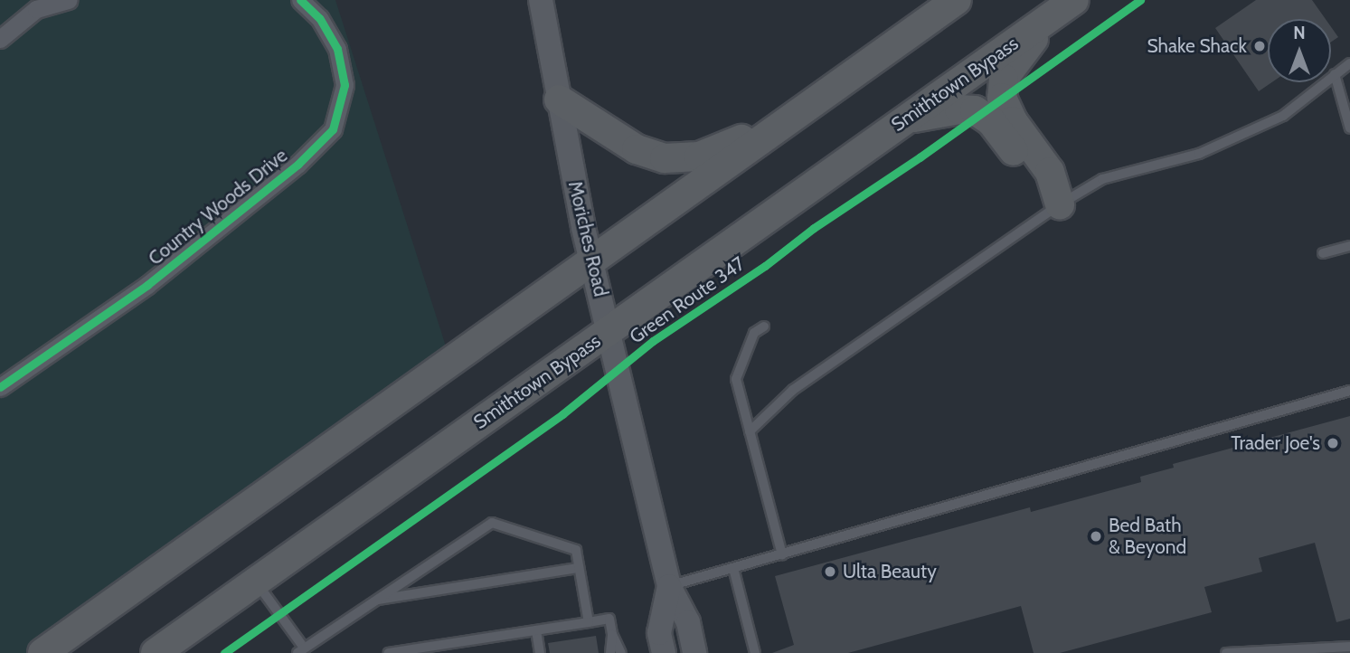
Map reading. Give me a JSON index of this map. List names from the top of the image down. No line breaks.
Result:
{"streets":{"highway":["Smithtown Bypass"],"main road":["Moriches Road"],"street":["Country Woods Drive"],"cycle path":["Green Route 347"]},"crossings":[["Smithtown Bypass","Moriches Road"]],"places":["Shake Shack","Trader Joe's","Bed Bath & Beyond","Ulta Beauty"],"north":"top"}
